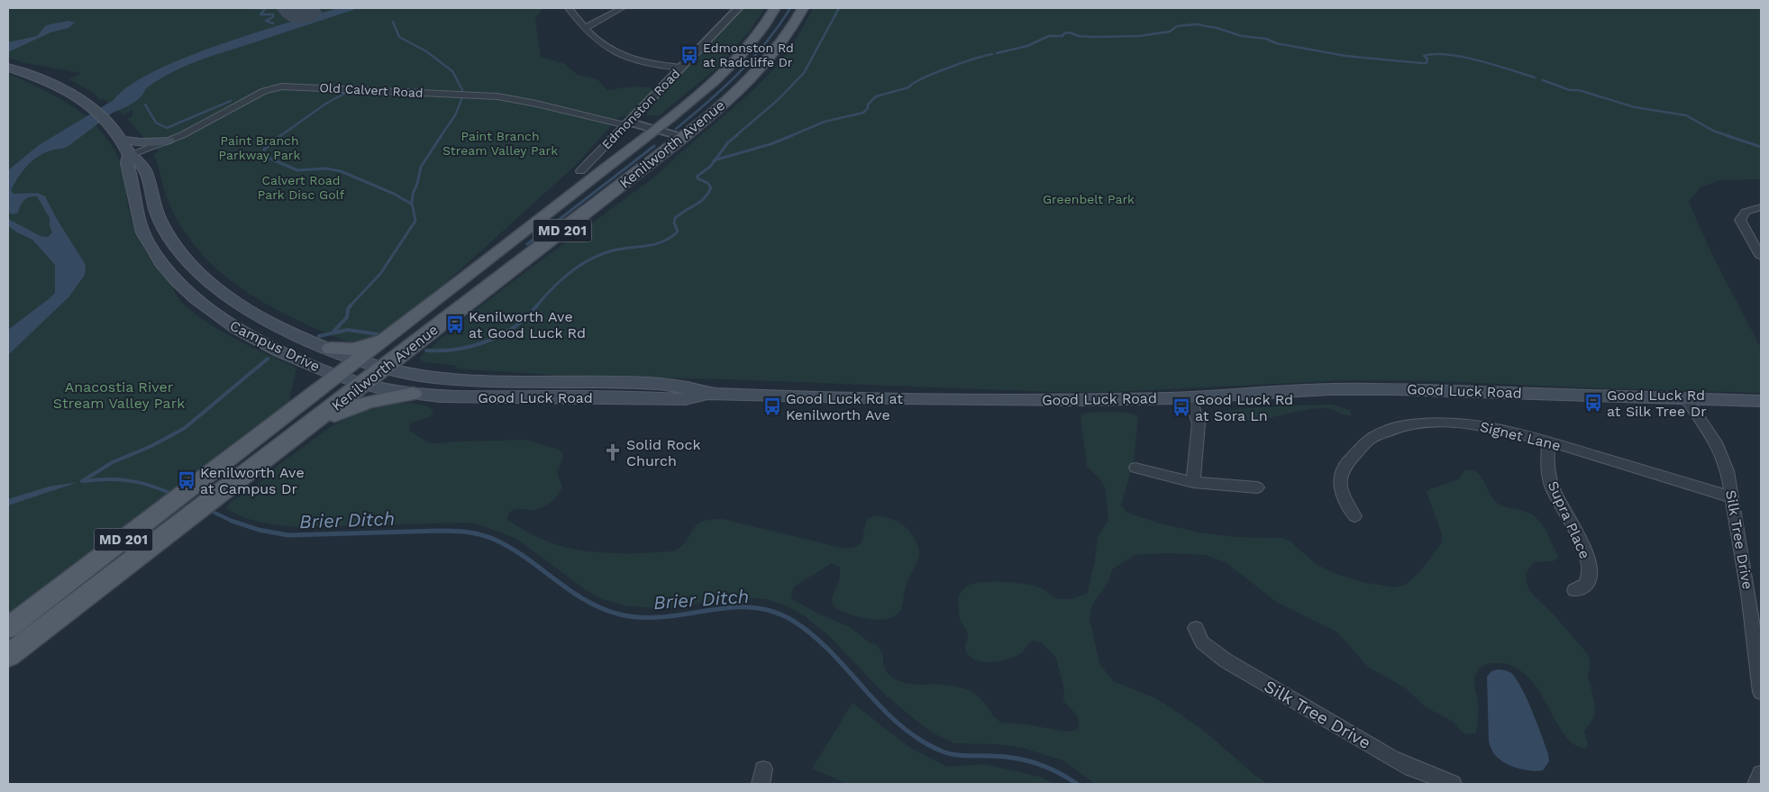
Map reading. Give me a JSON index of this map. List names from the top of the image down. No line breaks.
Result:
{"streets":{"main road":["Kenilworth Avenue","MD 201","Campus Drive","Good Luck Road"],"street":["Old Calvert Road","Edmonston Road","Signet Lane","Supra Place","Silk Tree Drive"]},"crossings":[["Old Calvert Road","Edmonston Road"],["Old Calvert Road","Kenilworth Avenue"],["Old Calvert Road","Campus Drive"],["Kenilworth Avenue","Campus Drive"],["Kenilworth Avenue","Good Luck Road"],["Campus Drive","Good Luck Road"],["Good Luck Road","Silk Tree Drive"],["Signet Lane","Supra Place"],["Signet Lane","Silk Tree Drive"]],"water":["Brier Ditch"],"parks":["Paint Branch Stream Valley Park","Paint Branch Parkway Park","Calvert Road Park Disc Golf","Greenbelt Park","Anacostia River Stream Valley Park"],"places":{"bus stop":["Edmonston Rd at Radcliffe Dr","Kenilworth Ave at Good Luck Rd","Good Luck Rd at Silk Tree Dr","Good Luck Rd at Kenilworth Ave","Good Luck Rd at Sora Ln","Kenilworth Ave at Campus Dr"],"church":["Solid Rock Church"]}}
